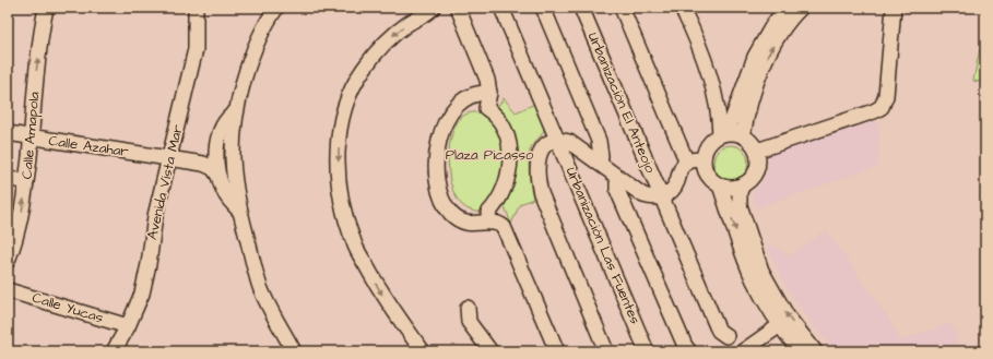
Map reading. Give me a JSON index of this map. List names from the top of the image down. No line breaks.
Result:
{"streets":{"street":["Urbanización El Anteojo","Calle Amapola","Calle Azahar","Avenida Vista Mar","Urbanización Las Fuentes","Calle Yucas"]},"crossings":[["Calle Amapola","Calle Azahar"],["Calle Azahar","Avenida Vista Mar"],["Avenida Vista Mar","Calle Yucas"]],"one_way":["Calle Amapola"],"parks":["Plaza Picasso"]}
